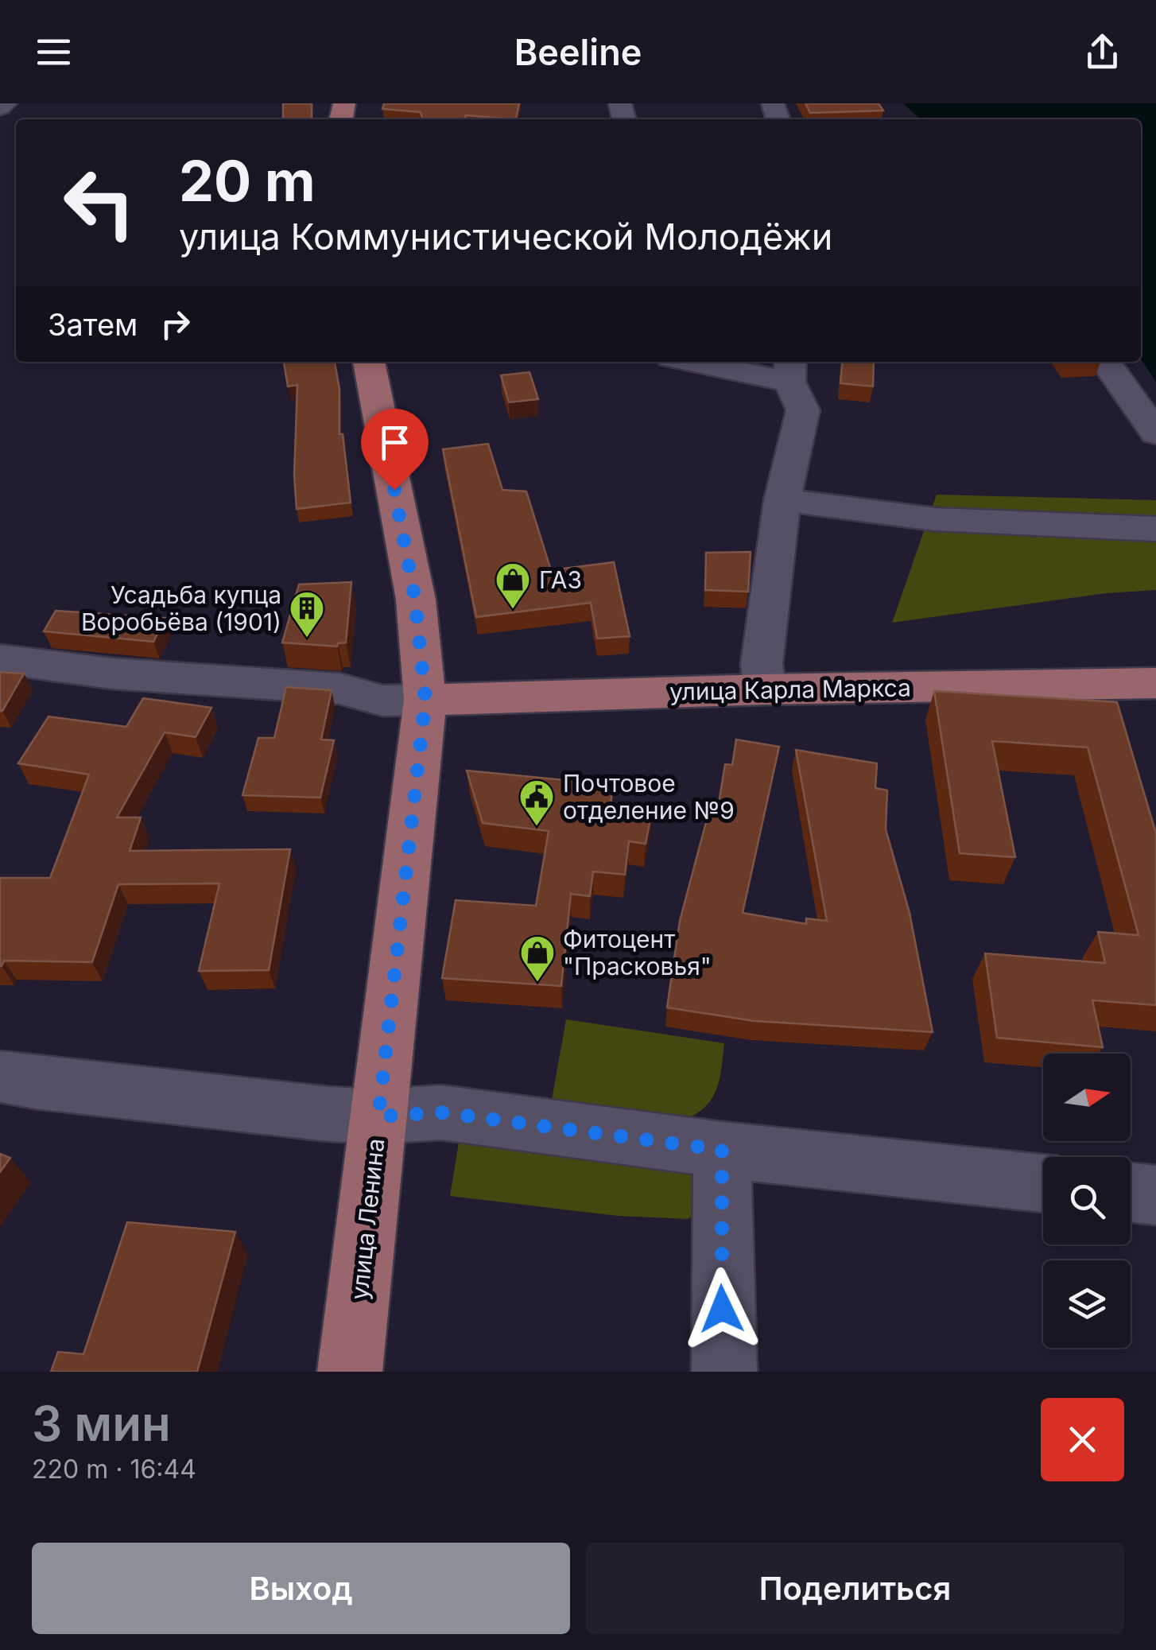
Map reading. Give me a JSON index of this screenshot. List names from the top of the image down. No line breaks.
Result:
{"streets":{"main road":["улица Карла Маркса","улица Ленина"]},"crossings":[["улица Карла Маркса","улица Ленина"]],"places":{"shop":["ГАЗ","Фитоцент \"Прасковья\""],"building":["Усадьба купца Воробьёва (1901)"],"public building":["Почтовое отделение №9"]},"north":"right","page":{"header":"Beeline","turn":["20 m","улица Коммунистической Молодёжи"],"then":"Затем","heading":["3 мин","220 m · 16:44"],"buttons":["Выход","Поделиться"]}}
